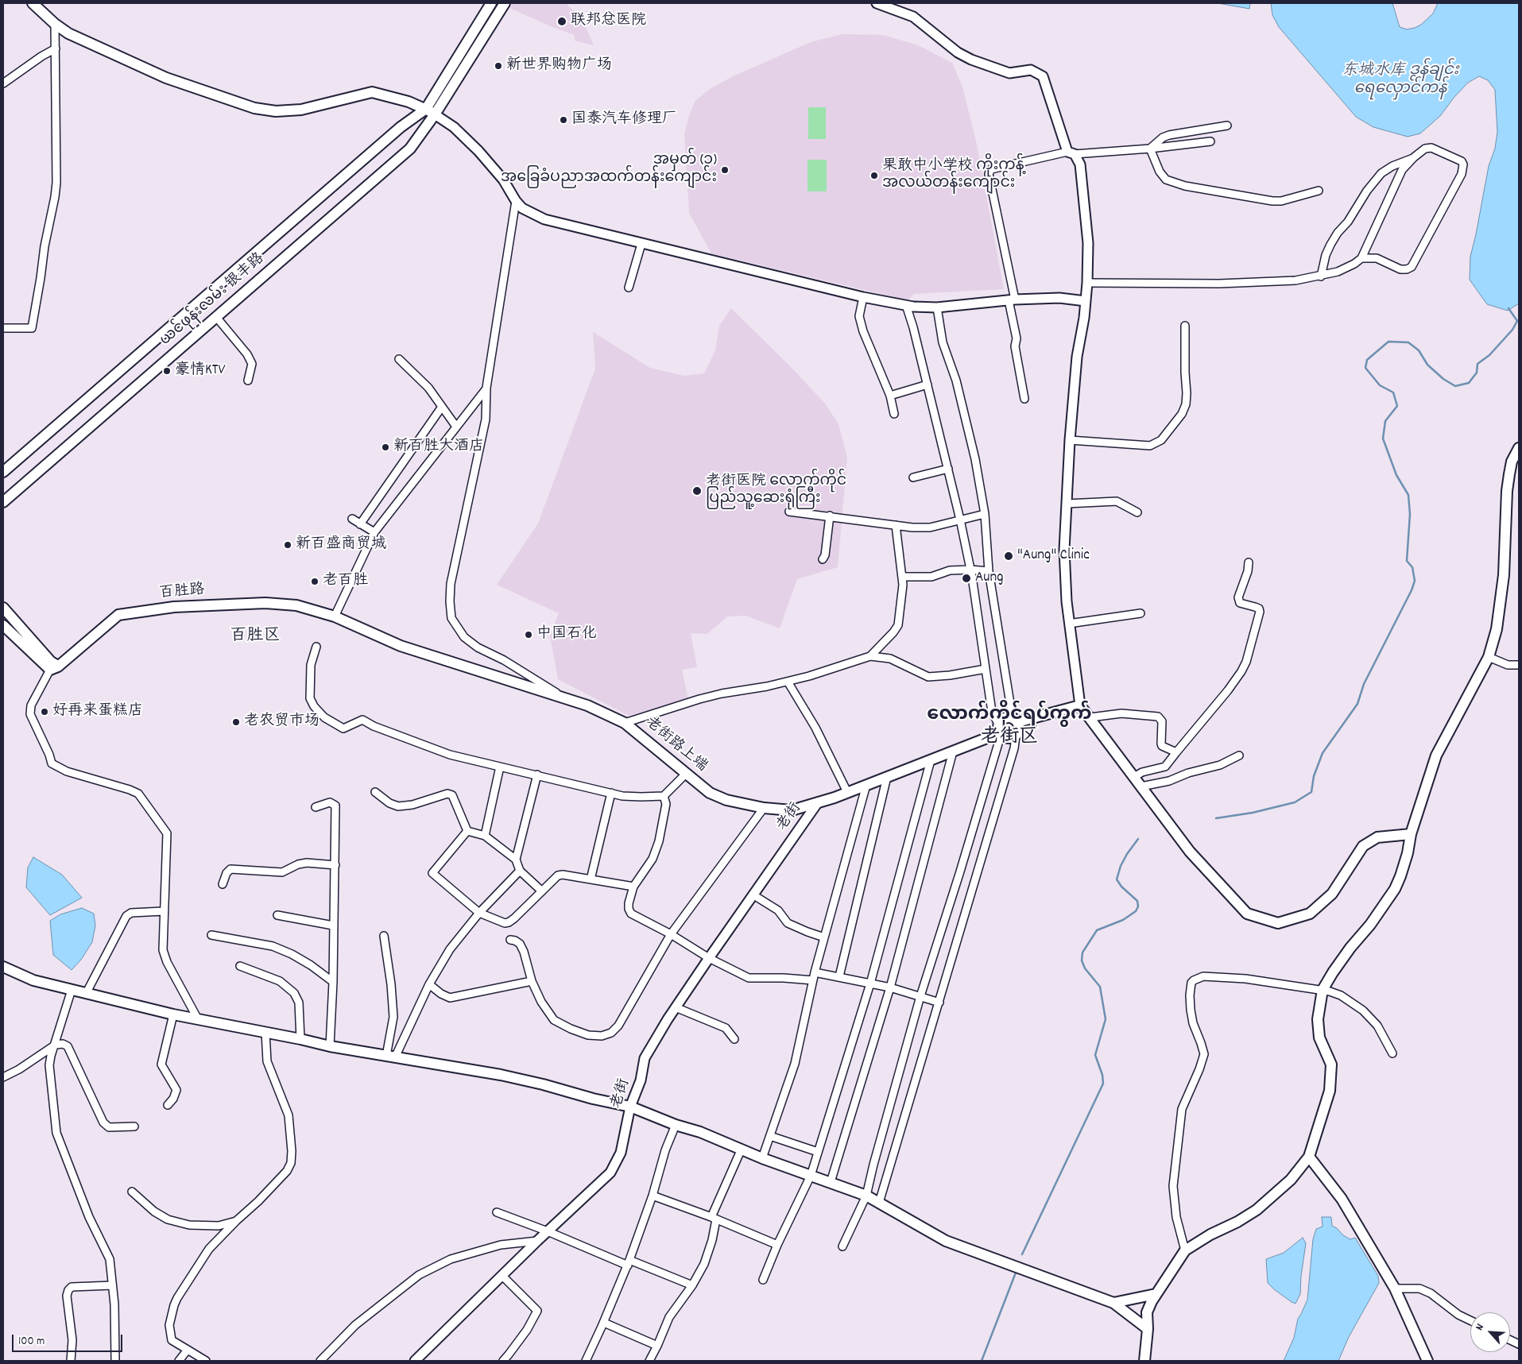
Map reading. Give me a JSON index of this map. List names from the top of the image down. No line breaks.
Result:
{"streets":{"main road":["ယင်ဖုန်းလမ်း 银丰路","百胜路","老街路上端"],"street":["老街"]},"crossings":[["百胜路","老街路上端"],["老街路上端","老街"]],"districts":["百胜区","လောက်ကိုင်ရပ်ကွက် 老街区"],"water":["东城水库 ဒွန်ချင်း ရေလှောင်ကန်"],"places":["联邦总医院","新世界购物广场","国泰汽车修理厂","အမှတ် (၁) အခြေခံပညာအထက်တန်းကျောင်း","果敢中小学校 ကိုးကန့် အလယ်တန်းကျောင်း","豪情KTV","新百胜大酒店","老街医院 လောက်ကိုင် ပြည်သူ့ဆေးရုံကြီး","新百盛商贸城","\"Aung\" Clinic","Aung","老百胜","中国石化","好再来蛋糕店","老农贸市场"],"scale_bar":"100 m","north":"top left"}
